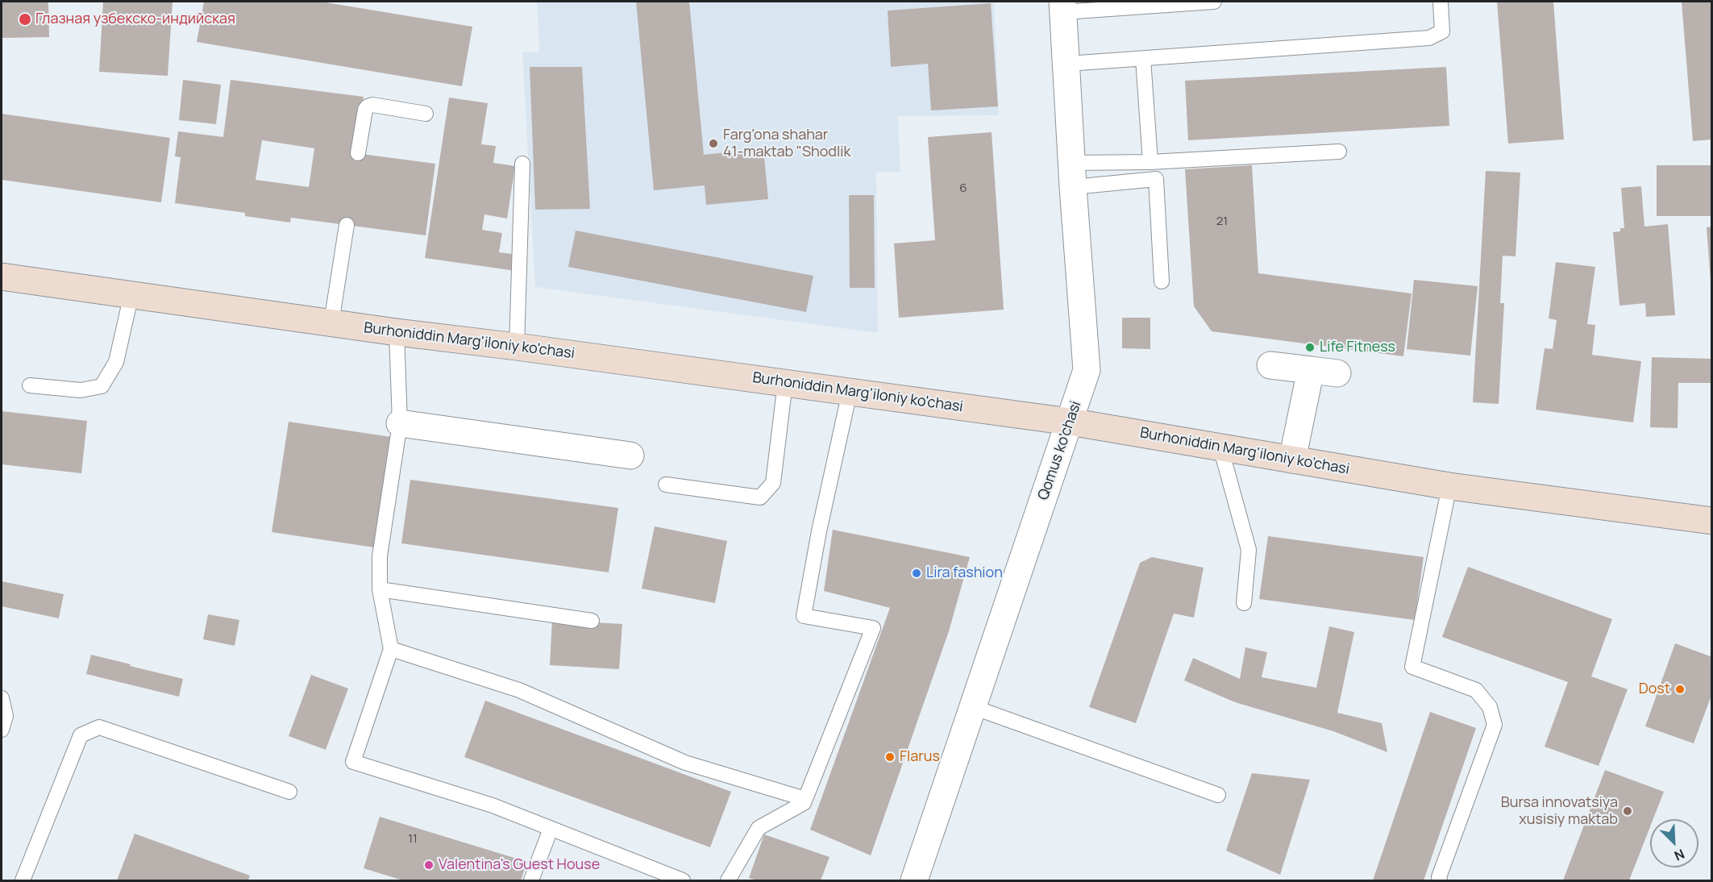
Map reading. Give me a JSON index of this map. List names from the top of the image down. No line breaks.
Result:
{"streets":{"street":["Burhoniddin Marg'iloniy ko'chasi","Qomus ko'chasi"]},"crossings":[["Burhoniddin Marg'iloniy ko'chasi","Qomus ko'chasi"]],"places":["Глазная узбекско-индийская","Farg'ona shahar 41-maktab \"Shodlik","Life Fitness","Lira fashion","Dost","Flarus","Bursa innovatsiya xusisiy maktab","Valentina's Guest House"],"house_numbers":["6","21","11"],"north":"bottom right"}
